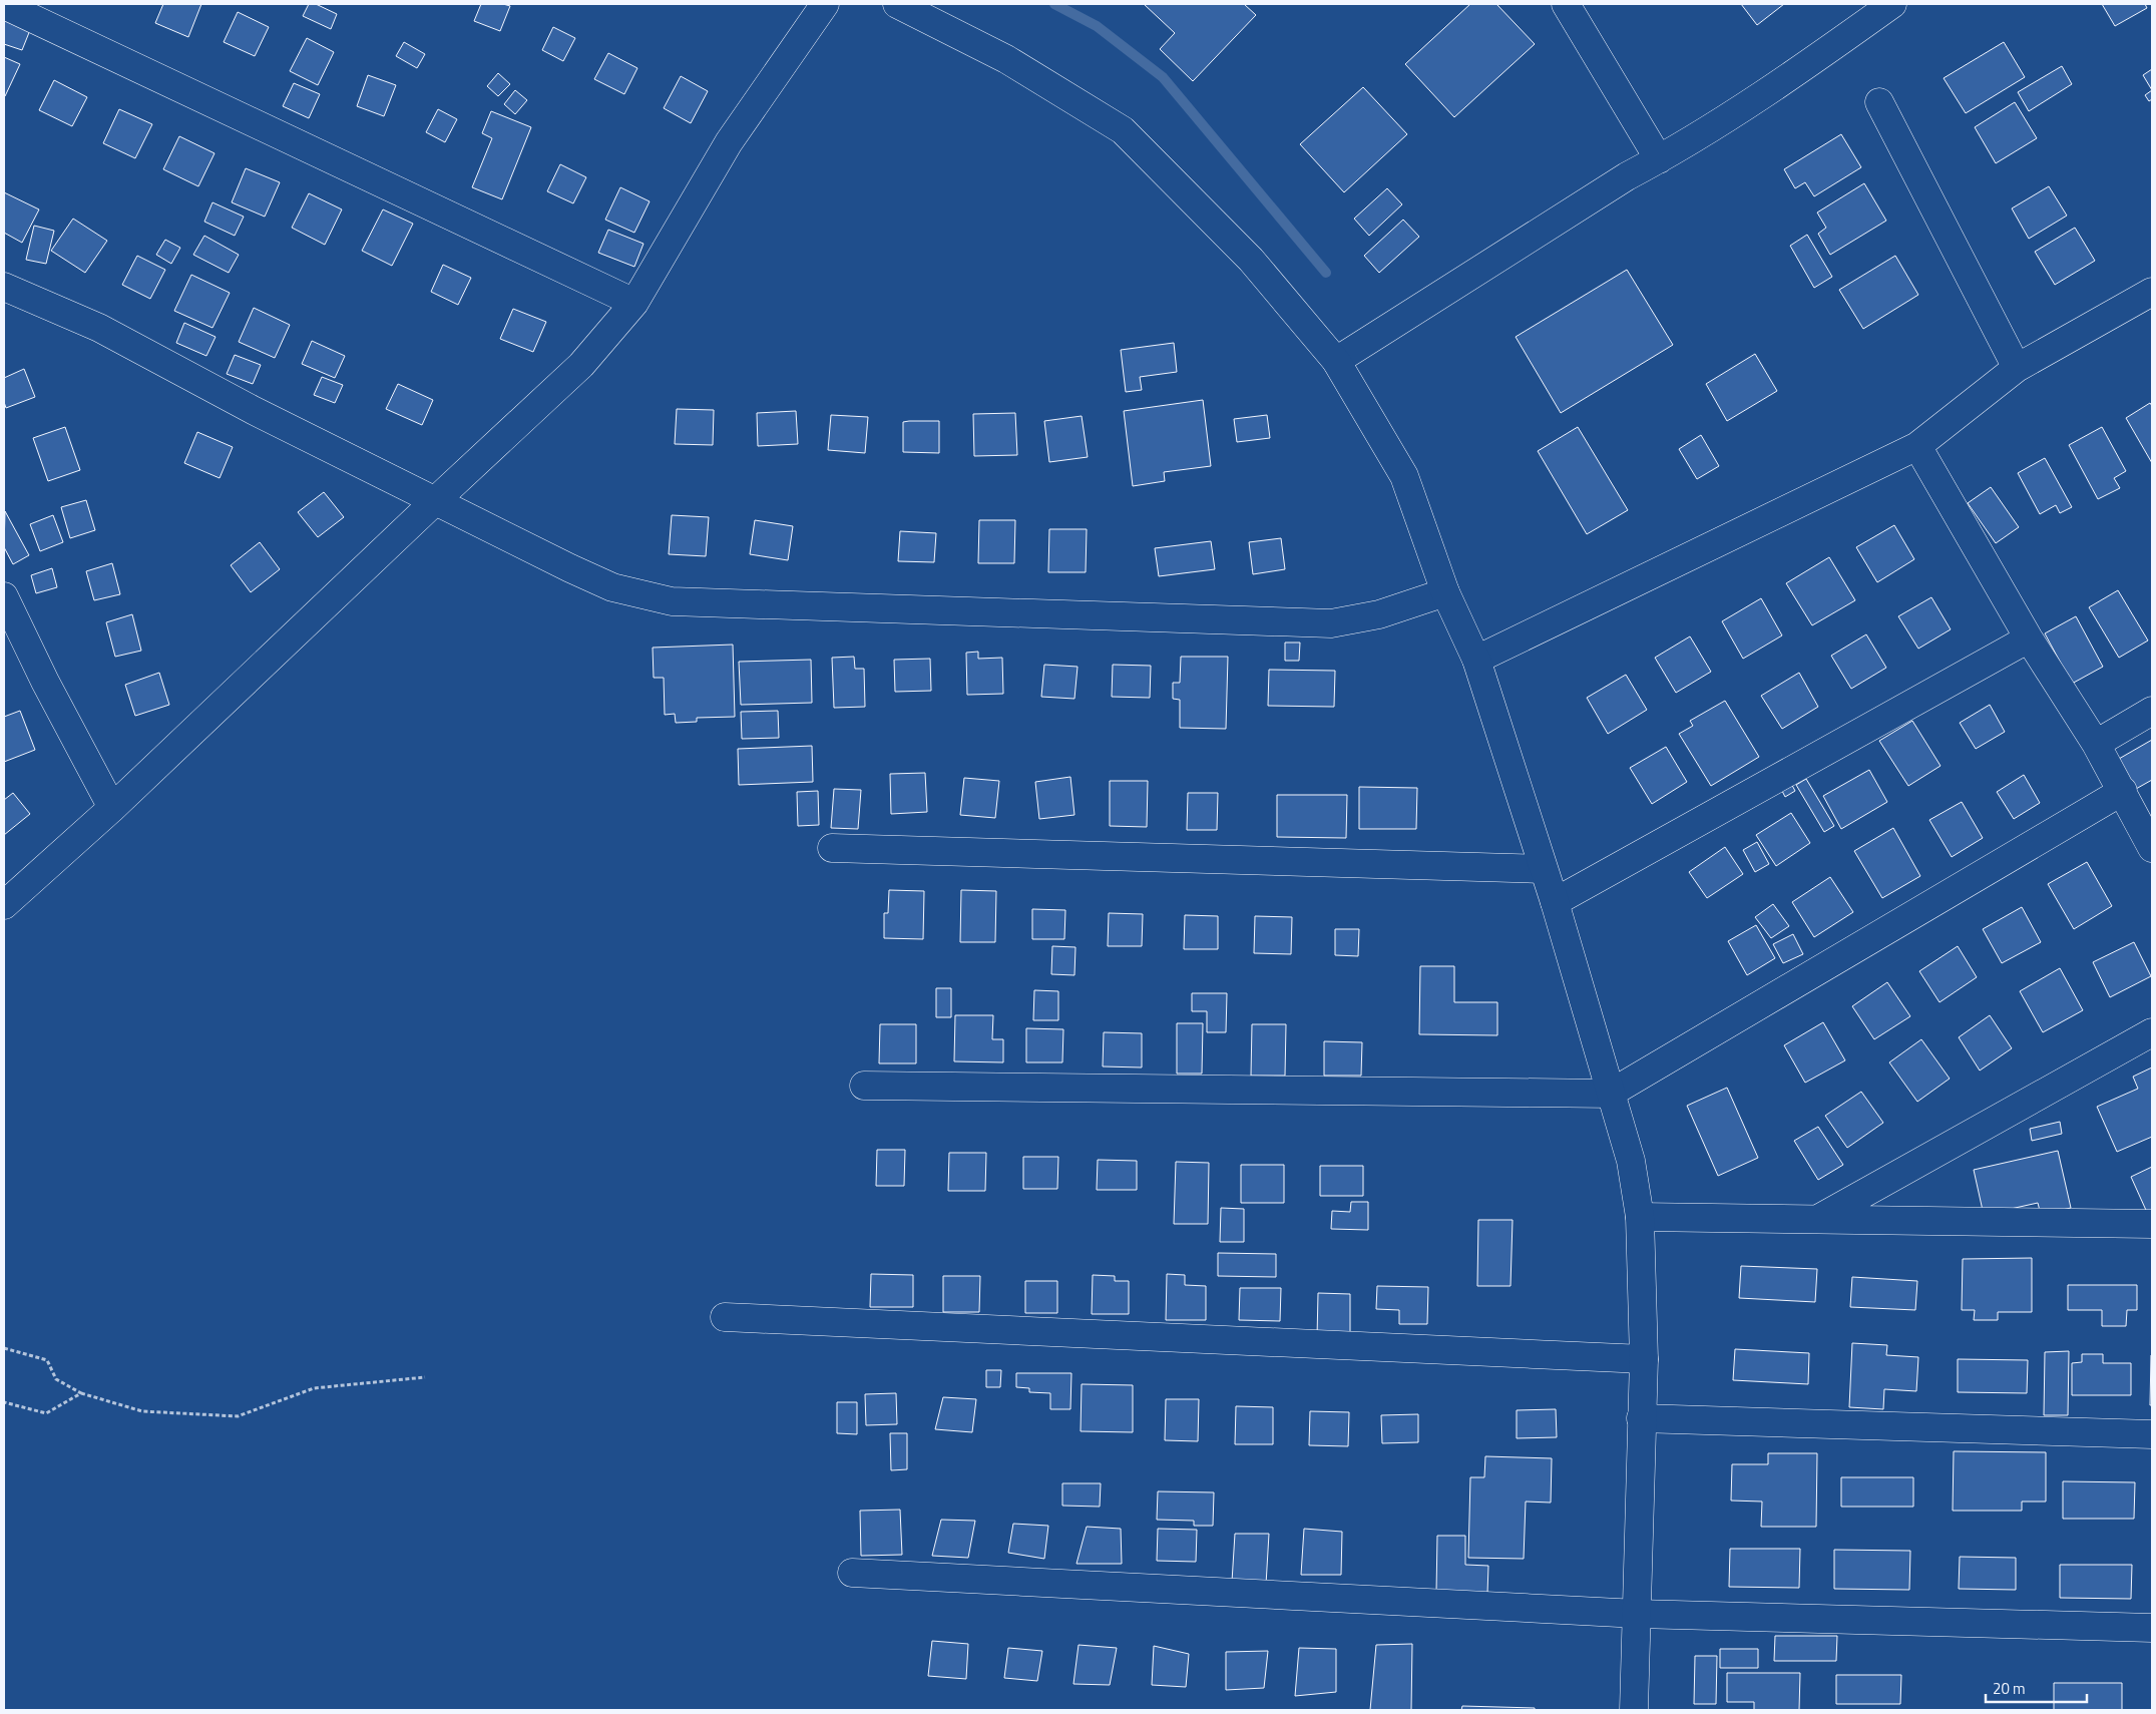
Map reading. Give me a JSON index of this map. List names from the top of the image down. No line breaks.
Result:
{"scale_bar":"20 m"}
